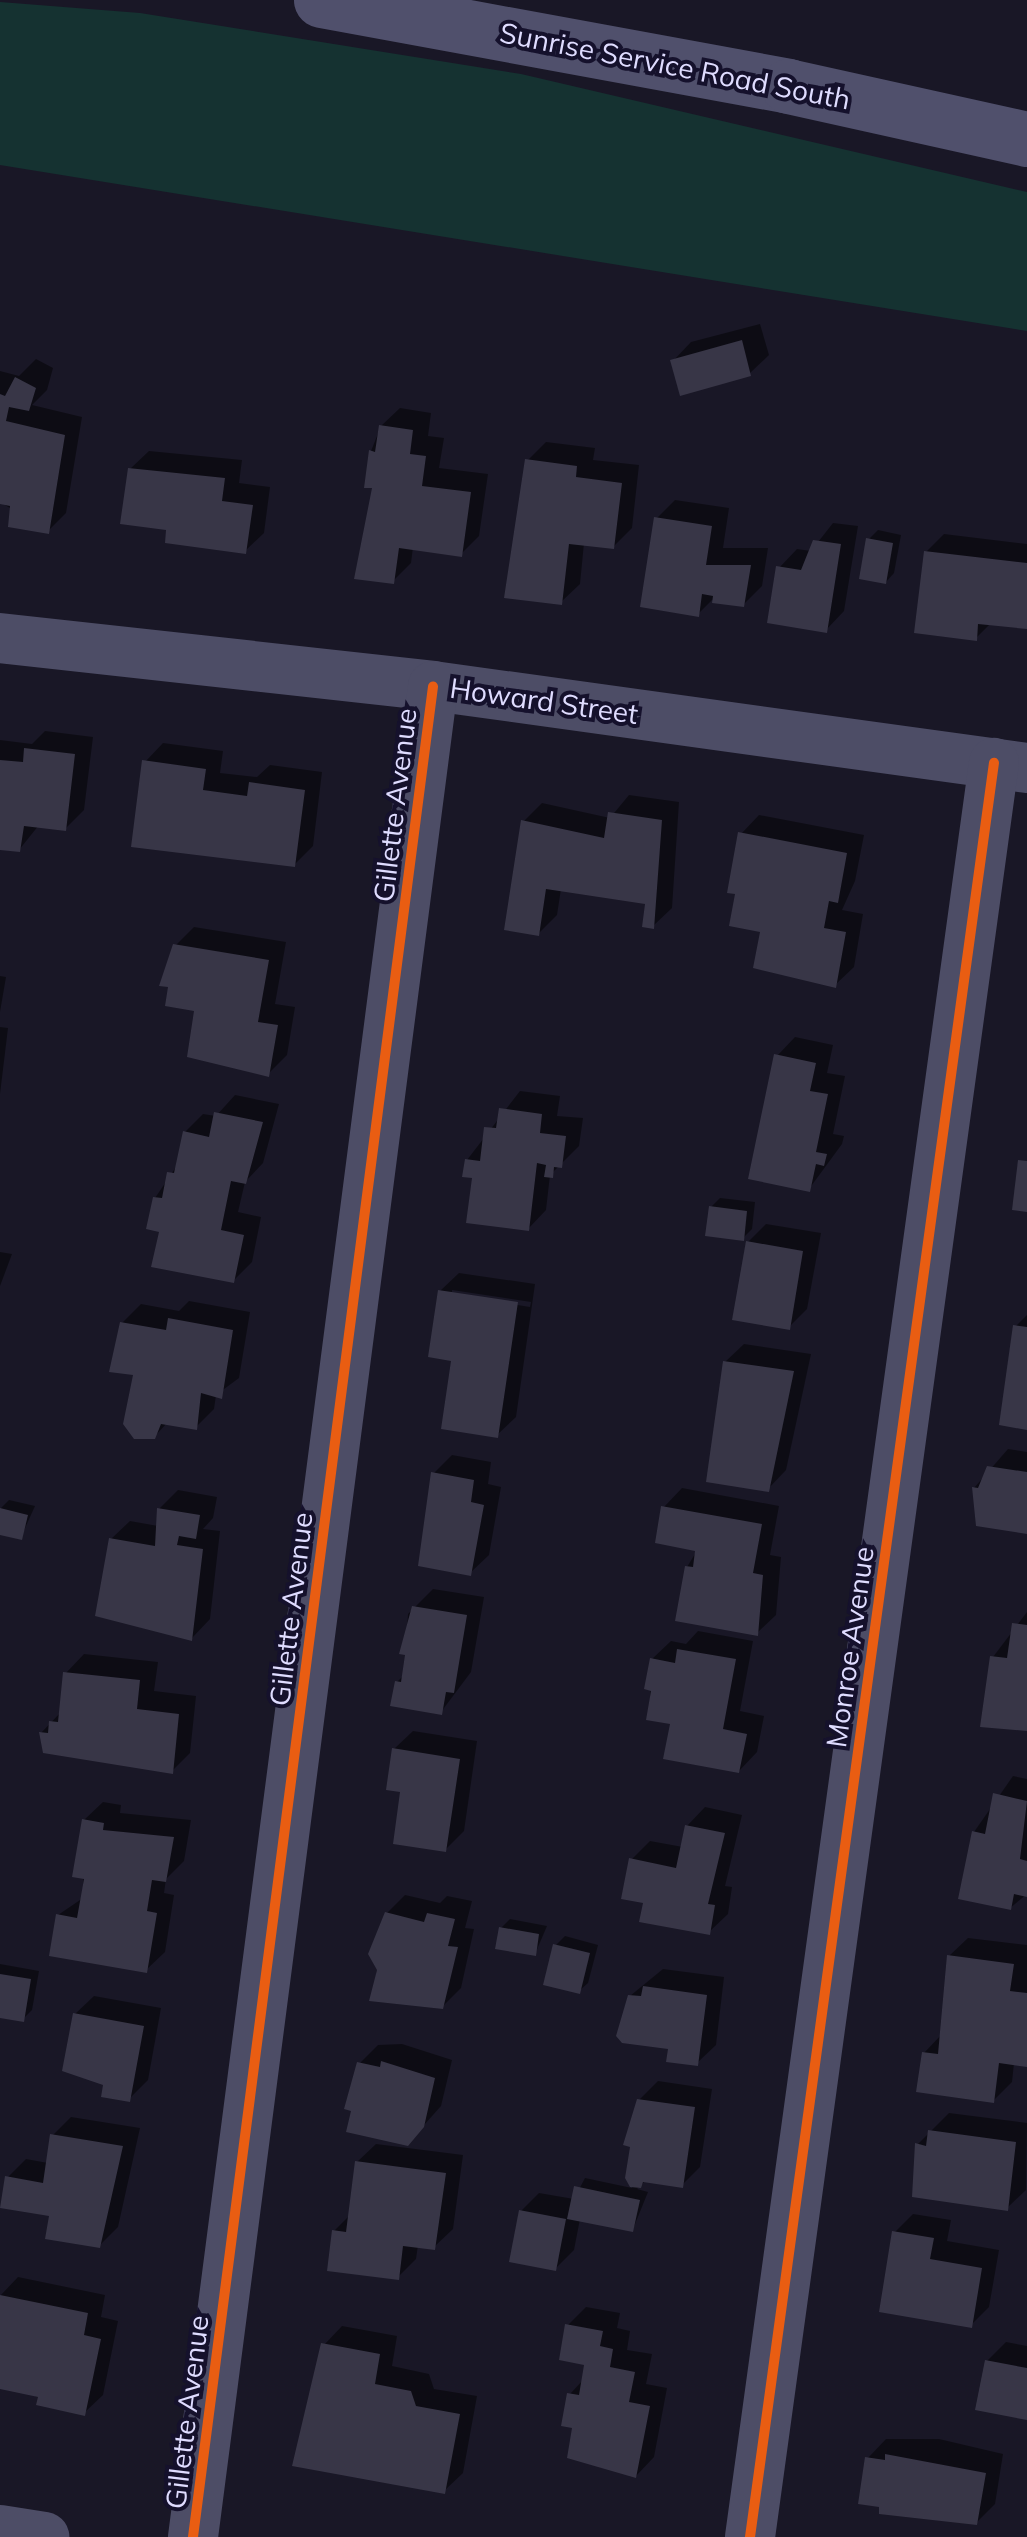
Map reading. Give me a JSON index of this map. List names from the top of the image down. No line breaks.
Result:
{"streets":{"main road":["Sunrise Service Road South"],"street":["Howard Street","Gillette Avenue","Monroe Avenue"]},"crossings":[["Howard Street","Gillette Avenue"],["Howard Street","Monroe Avenue"]]}
